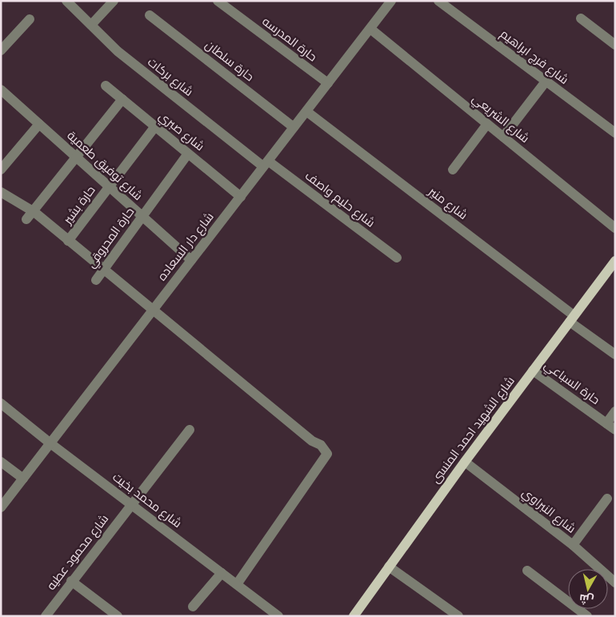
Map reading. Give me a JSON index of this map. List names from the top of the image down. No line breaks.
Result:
{"streets":{"main road":["شارع الشهيد احمد المنسى"],"street":["حارة المدرسه","شارع فرج ابراهيم","حارة سلطان","شارع بركات","شارع الشريعي","شارع صبري","شارع توفيق طعمية","شارع حليم واصف","شارع منير","حارة بشير","حارة المحروقي","شارع دار السعاده","حارة السباعي","شارع محمد بخيت","شارع النبراوي","شارع محمود عطيه"]},"crossings":[["حارة المدرسه","شارع دار السعاده"],["حارة سلطان","شارع دار السعاده"],["شارع بركات","شارع حليم واصف"],["شارع بركات","شارع دار السعاده"],["شارع الشريعي","شارع دار السعاده"],["شارع صبري","حارة بشير"],["شارع صبري","حارة المحروقي"],["شارع صبري","شارع دار السعاده"],["شارع توفيق طعمية","حارة بشير"],["شارع توفيق طعمية","حارة المحروقي"],["شارع توفيق طعمية","شارع دار السعاده"],["شارع حليم واصف","شارع دار السعاده"],["شارع منير","شارع دار السعاده"],["شارع منير","شارع الشهيد احمد المنسى"],["شارع دار السعاده","شارع محمد بخيت"],["حارة السباعي","شارع الشهيد احمد المنسى"],["شارع الشهيد احمد المنسى","شارع النبراوي"],["شارع محمد بخيت","شارع محمود عطيه"]],"north":"bottom"}
